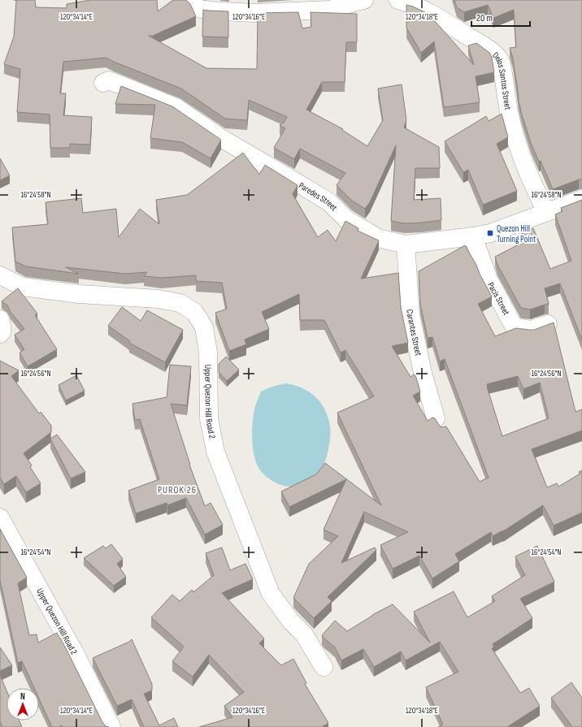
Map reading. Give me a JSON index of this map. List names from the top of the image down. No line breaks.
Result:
{"streets":{"street":["Delos Santos Street","Paredes Street","Pacis Street","Carantes Street","Upper Quezon Hill Road 2"]},"crossings":[["Delos Santos Street","Paredes Street"],["Paredes Street","Pacis Street"],["Paredes Street","Carantes Street"]],"districts":["PUROK 26"],"places":{"transit":["Quezon Hill Turning Point"]},"scale_bar":"20 m","north":"top","coordinates":["120°34'14\"E","120°34'16\"E","120°34'18\"E","16°24'58\"N","16°24'56\"N","16°24'54\"N"]}
